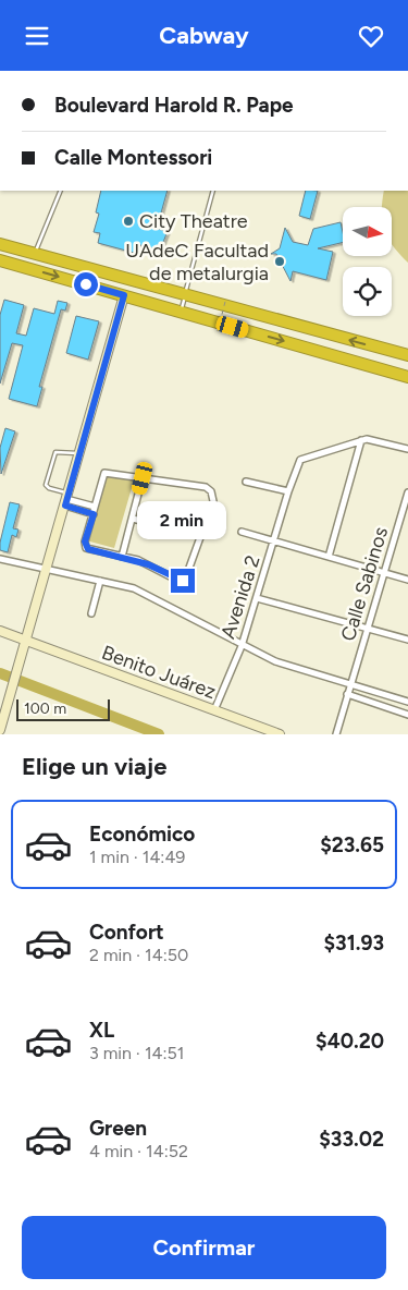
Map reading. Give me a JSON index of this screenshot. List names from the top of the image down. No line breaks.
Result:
{"streets":{"main road":["Benito Juárez"],"street":["Calle Sabinos","Avenida 2"]},"crossings":[["Avenida 2","Benito Juárez"]],"places":["City Theatre","UAdeC Facultad de metalurgia"],"scale_bar":"100 m","north":"right","page":{"header":"Cabway","banner":["Boulevard Harold R. Pape","Calle Montessori"],"bubble":"2 min","scale":"100 m","heading":"Elige un viaje","list":[{"name":"Económico","note":"1 min · 14:49","value":"$23.65"},{"name":"Confort","note":"2 min · 14:50","value":"$31.93"},{"name":"XL","note":"3 min · 14:51","value":"$40.20"},{"name":"Green","note":"4 min · 14:52","value":"$33.02"}],"buttons":"Confirmar"}}
